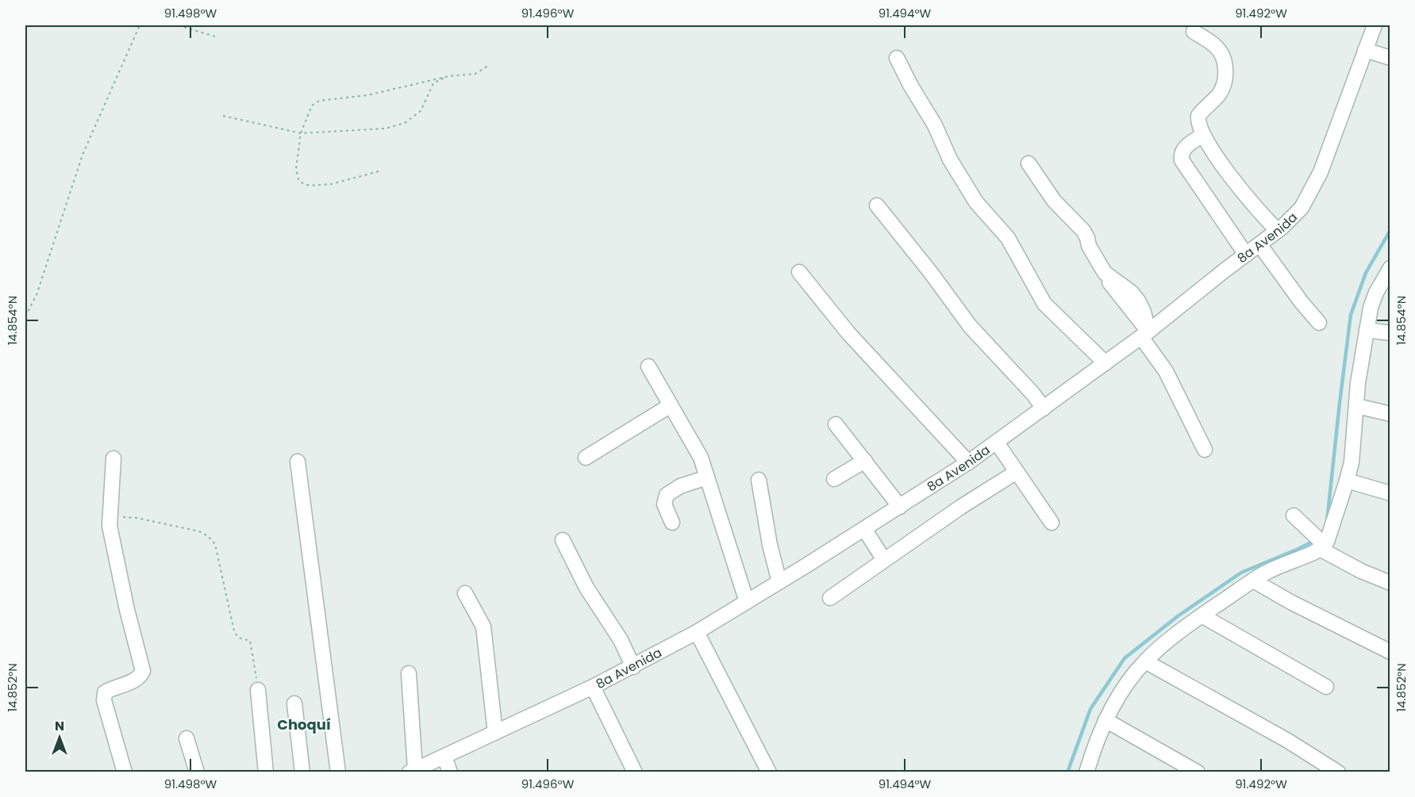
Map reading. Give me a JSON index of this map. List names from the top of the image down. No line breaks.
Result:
{"streets":{"street":["8a Avenida"]},"districts":["Choquí"],"north":"top","coordinates":["91.498°W","91.496°W","91.494°W","91.492°W","14.854°N","14.852°N"]}
